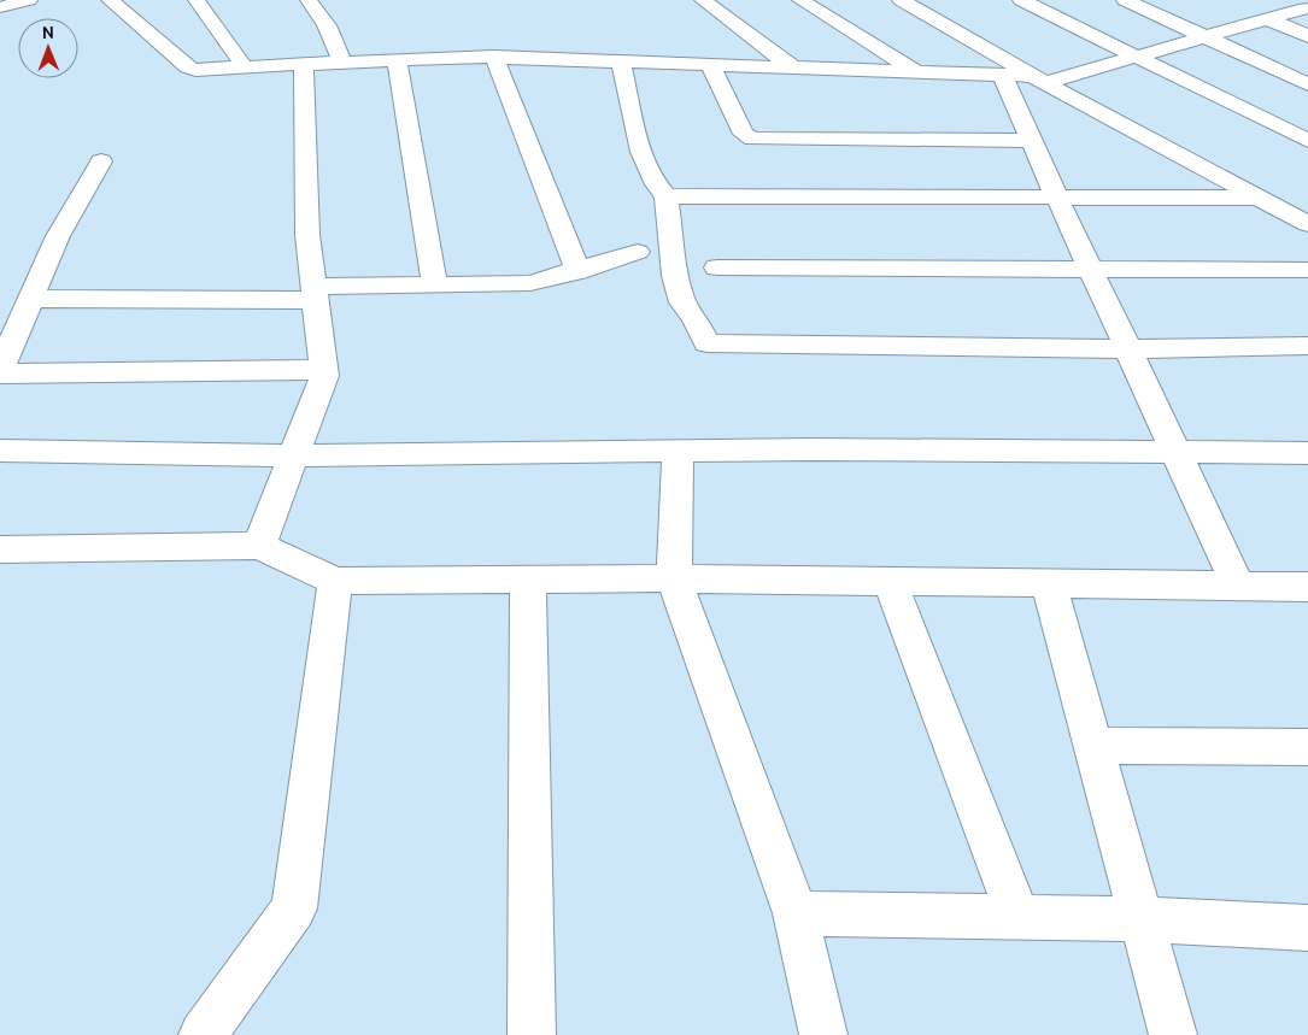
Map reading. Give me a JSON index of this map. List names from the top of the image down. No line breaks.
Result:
{"north":"top"}
